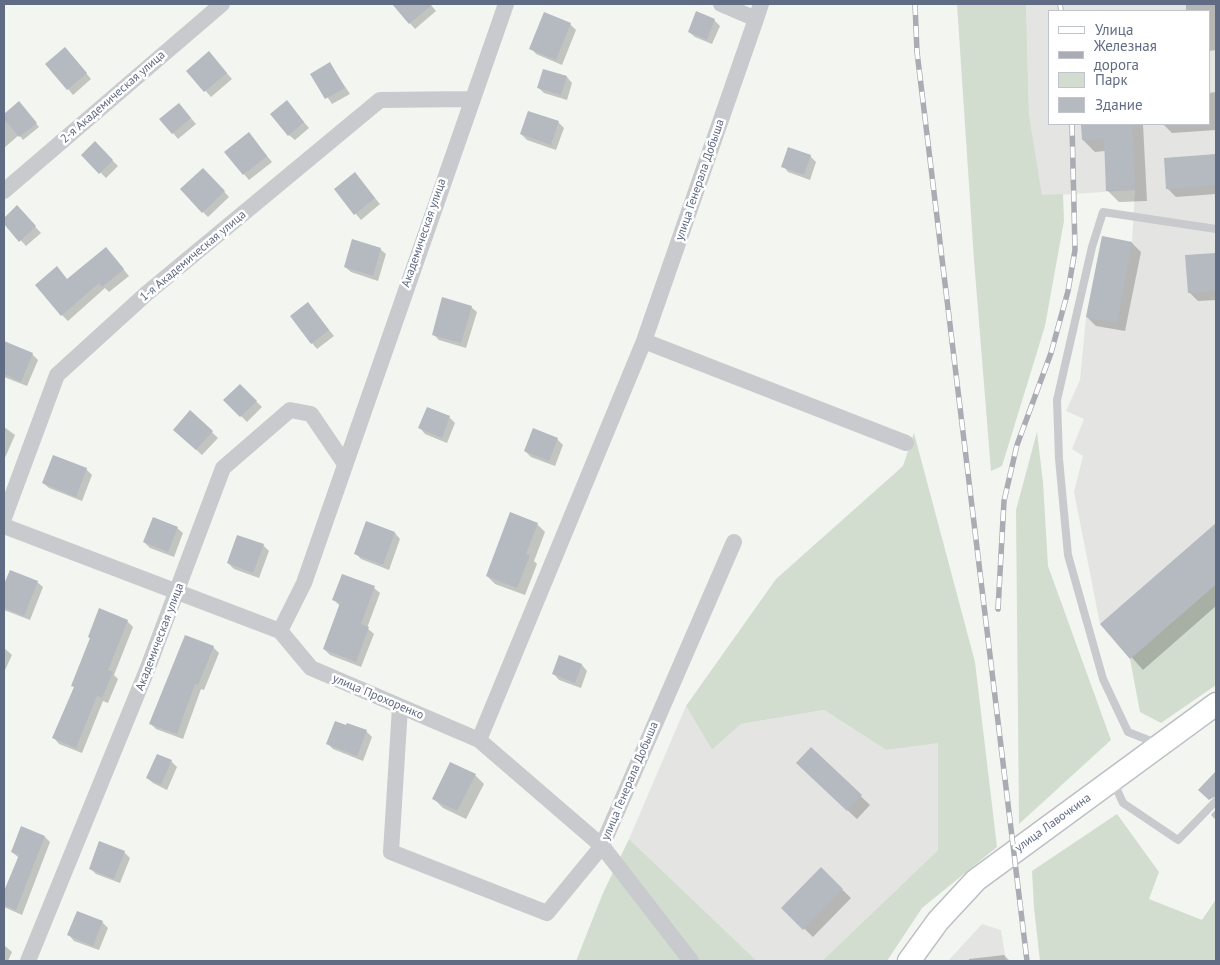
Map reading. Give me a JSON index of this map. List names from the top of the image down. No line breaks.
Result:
{"streets":{"main road":["улица Лавочкина"],"street":["2-я Академическая улица","улица Генерала Добыша","Академическая улица","1-я Академическая улица","улица Прохоренко"]},"crossings":[["улица Генерала Добыша","улица Прохоренко"],["Академическая улица","1-я Академическая улица"],["Академическая улица","улица Прохоренко"]],"legend":["Улица","Железная дорога","Парк","Здание"]}
